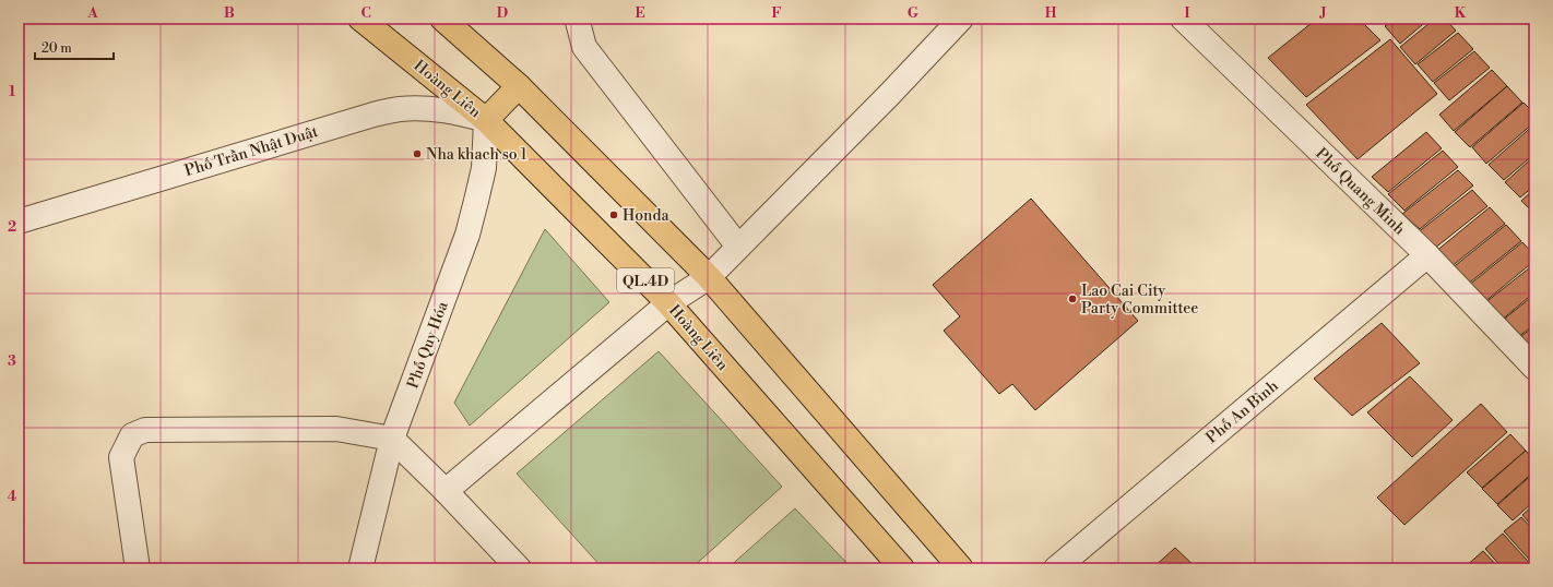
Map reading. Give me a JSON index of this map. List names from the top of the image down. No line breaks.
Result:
{"streets":{"main road":["Hoàng Liên","QL.4D"],"street":["Phố Trần Nhật Duật","Phố Quang Minh","Phố Quy Hóa","Phố An Bình"]},"crossings":[["Hoàng Liên","Phố Trần Nhật Duật"],["Hoàng Liên","Phố Quy Hóa"],["Phố Trần Nhật Duật","Phố Quy Hóa"],["Phố Quang Minh","Phố An Bình"]],"places":["Nha khach so 1","Honda","Lao Cai City Party Committee"],"scale_bar":"20 m","grid":{"columns":["A","B","C","D","E","F","G","H","I","J","K"],"rows":["1","2","3","4"]}}
